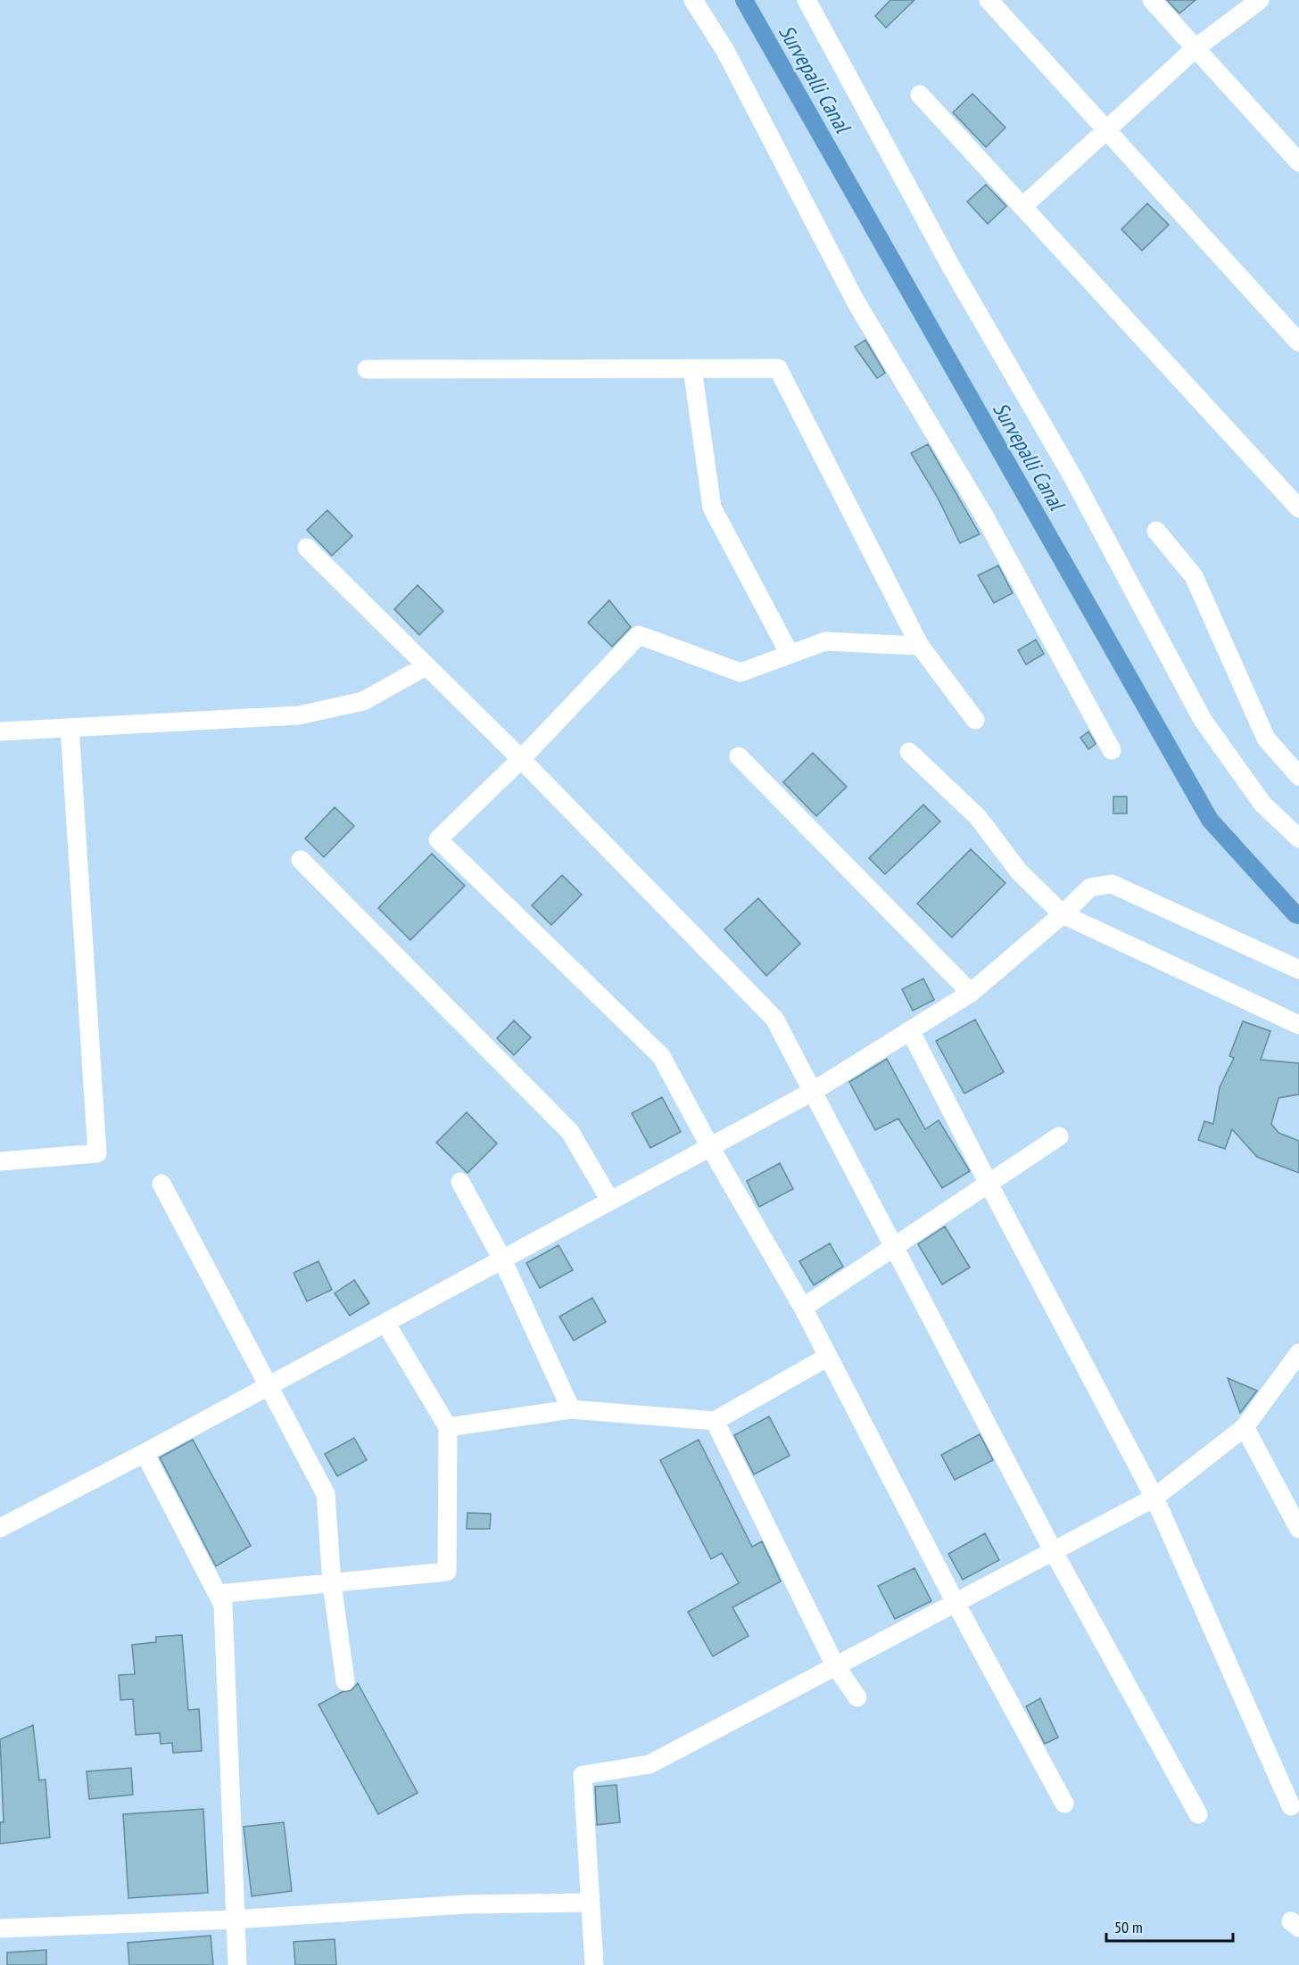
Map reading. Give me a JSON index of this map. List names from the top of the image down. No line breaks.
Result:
{"water":["Survepalli Canal"],"scale_bar":"50 m"}
